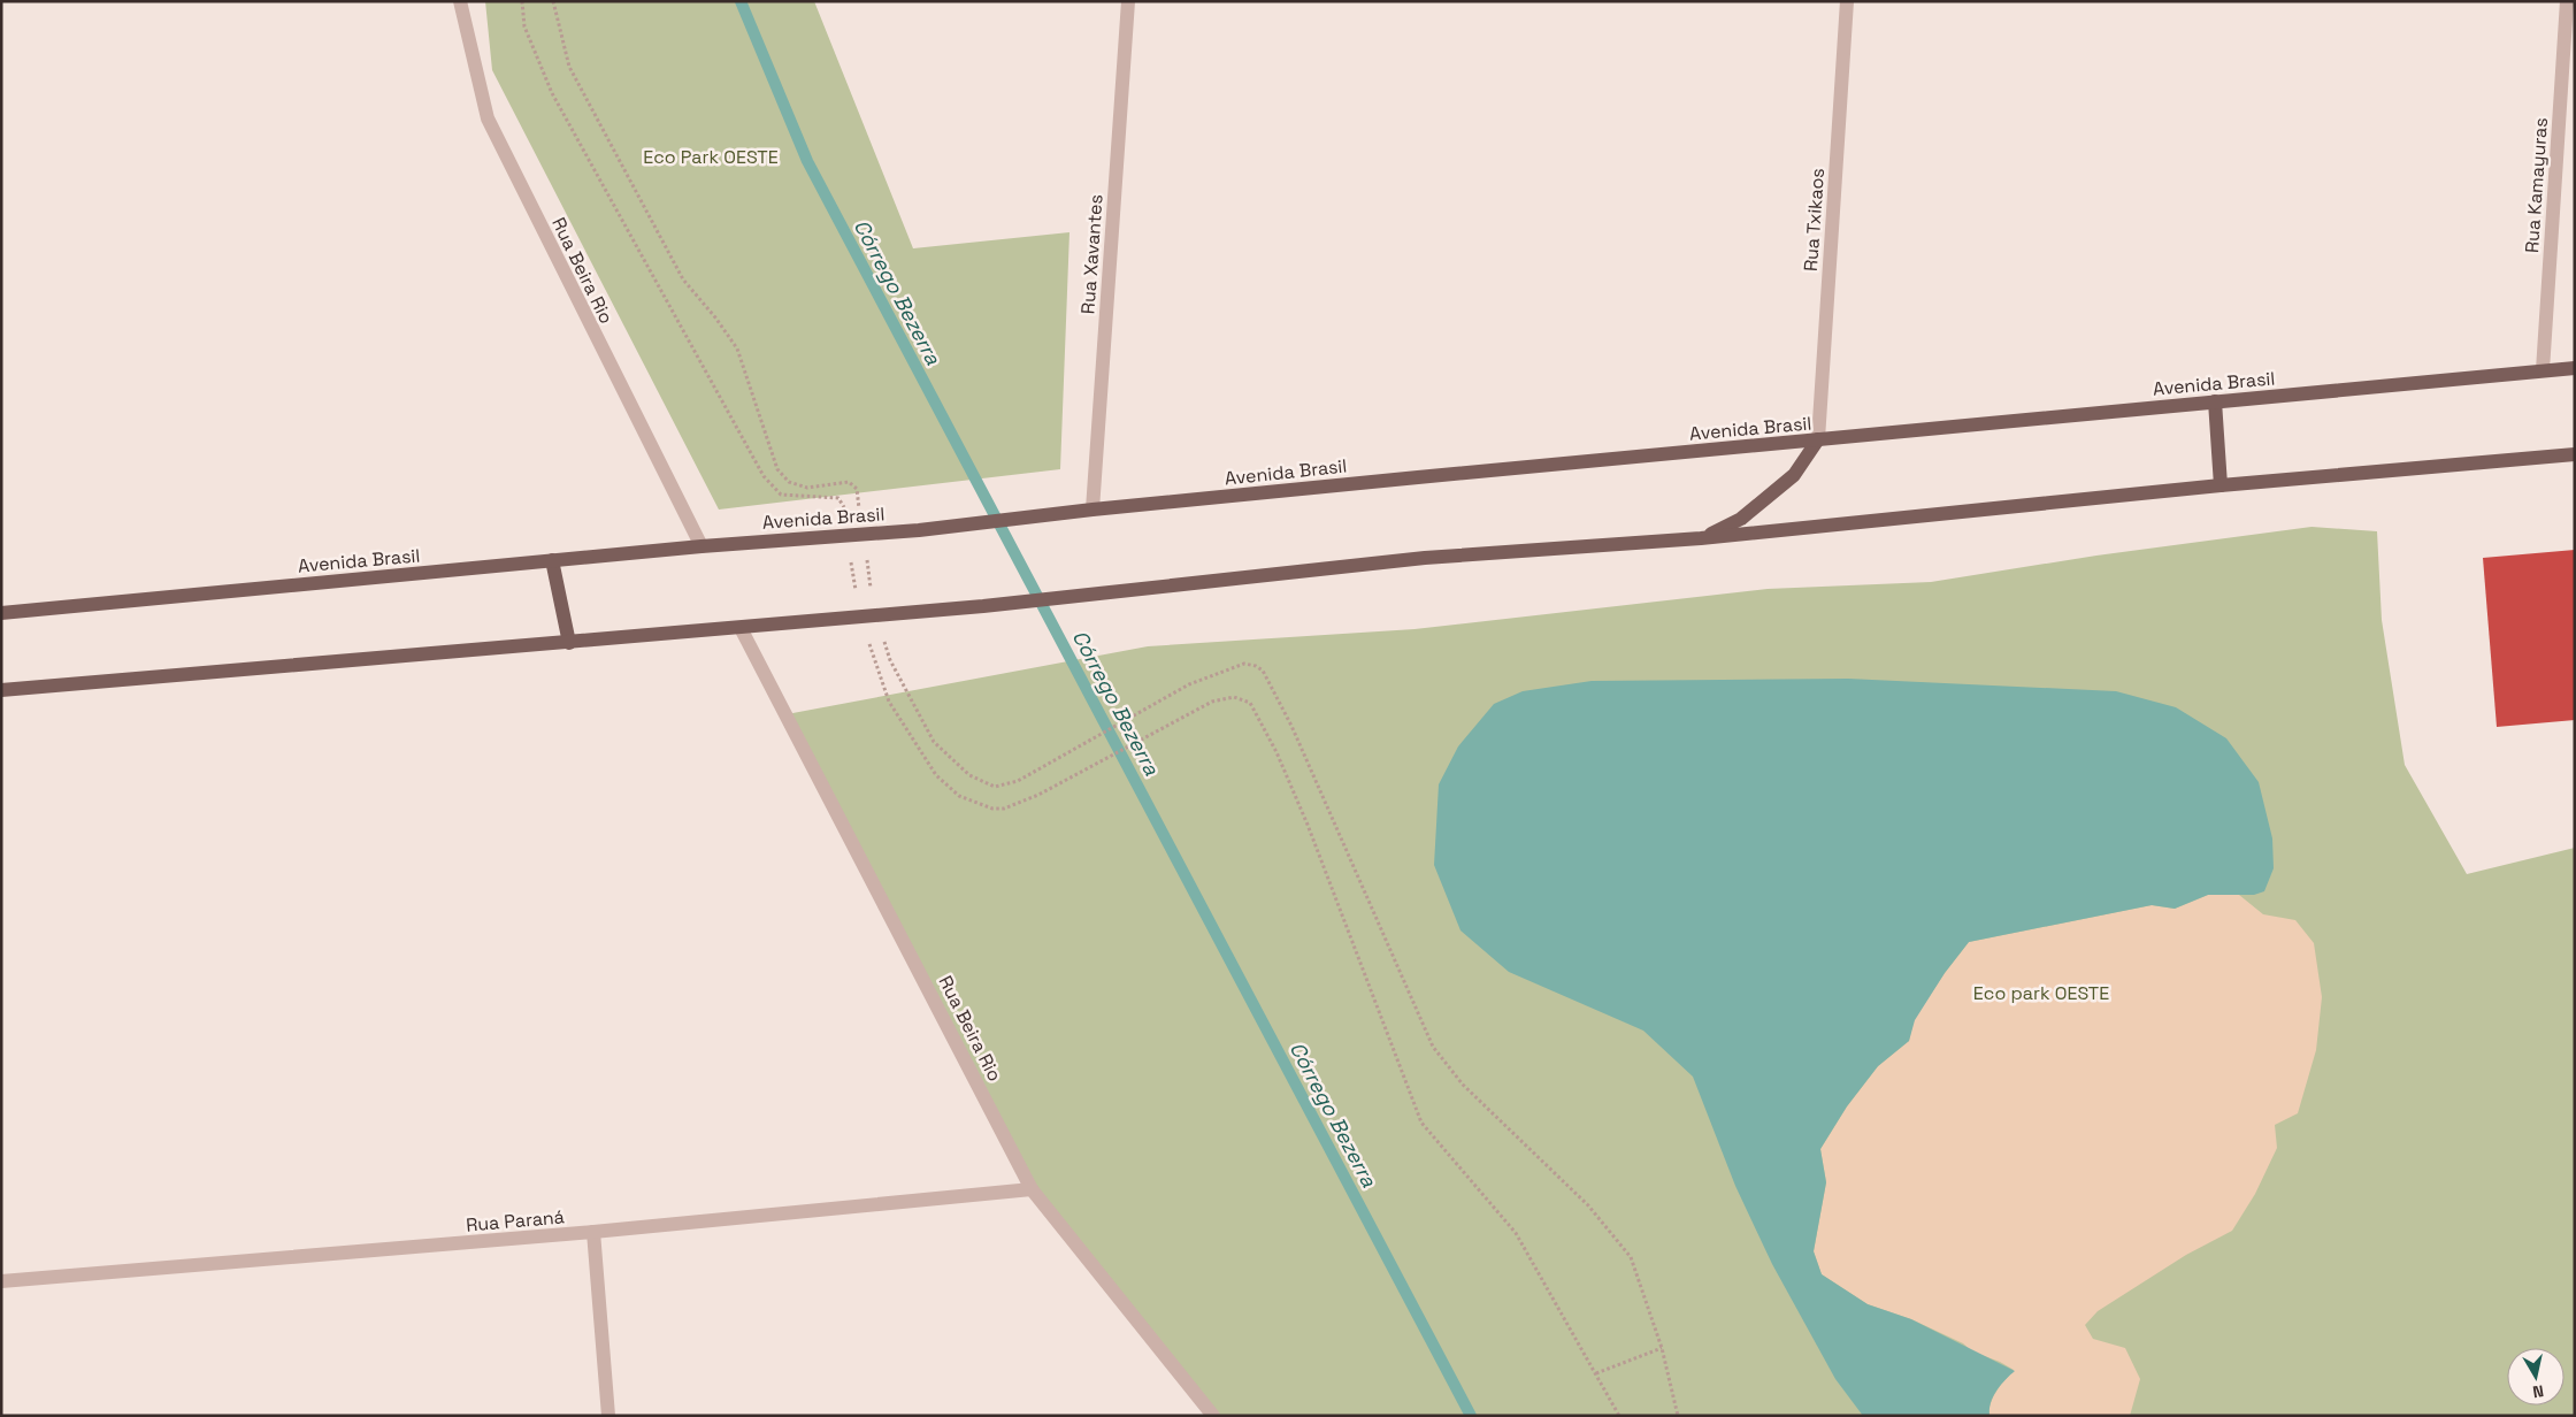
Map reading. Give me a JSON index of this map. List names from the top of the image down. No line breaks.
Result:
{"streets":{"main road":["Avenida Brasil"],"street":["Rua Kamayuras","Rua Txikaos","Rua Xavantes","Rua Beira Rio","Rua Paraná"]},"crossings":[["Rua Kamayuras","Avenida Brasil"],["Rua Txikaos","Avenida Brasil"],["Rua Xavantes","Avenida Brasil"],["Rua Beira Rio","Avenida Brasil"],["Rua Beira Rio","Rua Paraná"]],"water":["Córrego Bezerra"],"parks":["Eco Park OESTE","Eco park OESTE"],"north":"bottom"}
